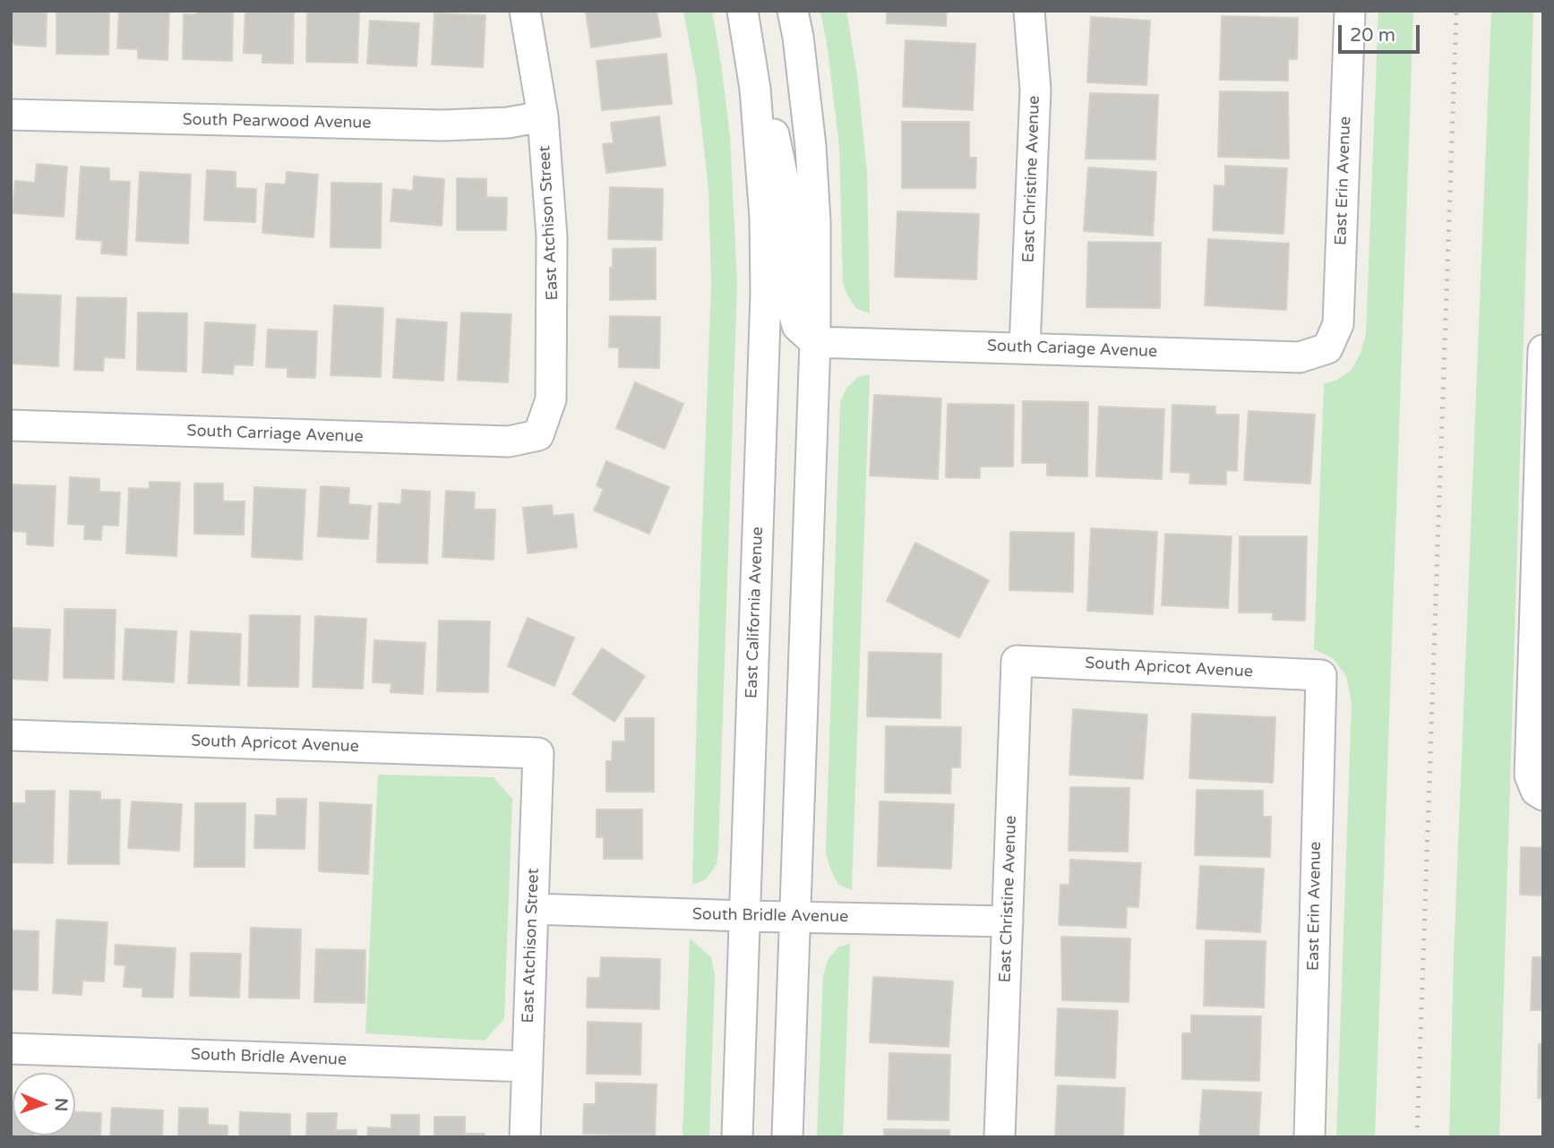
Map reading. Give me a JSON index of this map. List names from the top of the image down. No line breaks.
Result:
{"streets":{"street":["South Pearwood Avenue","East Christine Avenue","East Erin Avenue","East Atchison Street","South Cariage Avenue","South Carriage Avenue","East California Avenue","South Apricot Avenue","South Bridle Avenue"]},"crossings":[["South Pearwood Avenue","East Atchison Street"],["East Christine Avenue","South Cariage Avenue"],["East Christine Avenue","South Apricot Avenue"],["East Christine Avenue","South Bridle Avenue"],["East Erin Avenue","South Cariage Avenue"],["East Erin Avenue","South Apricot Avenue"],["East Atchison Street","South Carriage Avenue"],["East Atchison Street","South Apricot Avenue"],["East Atchison Street","South Bridle Avenue"],["South Cariage Avenue","East California Avenue"],["East California Avenue","South Bridle Avenue"]],"scale_bar":"20 m","north":"right"}
